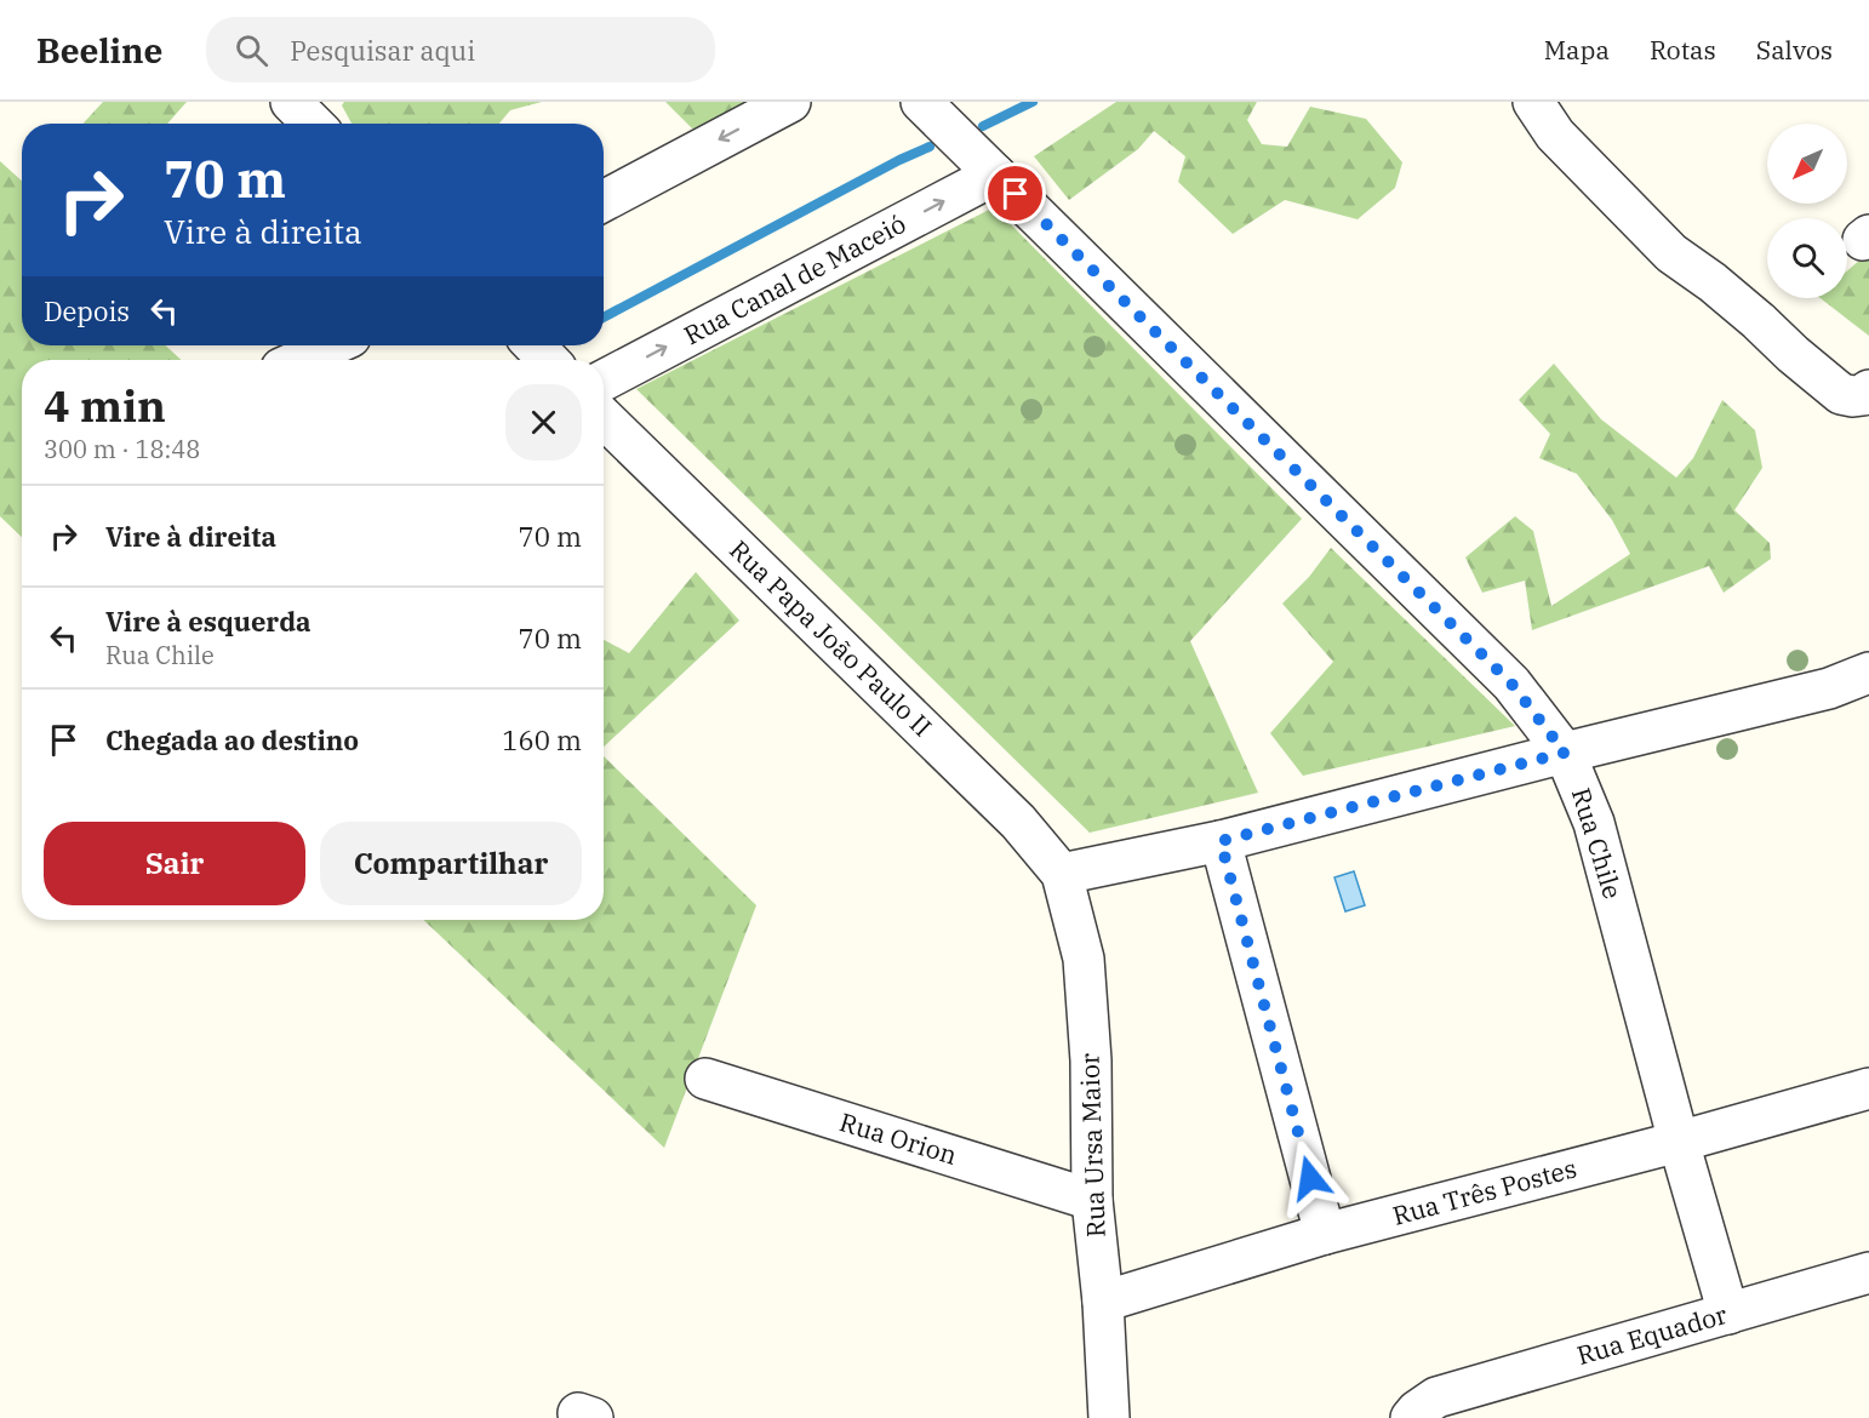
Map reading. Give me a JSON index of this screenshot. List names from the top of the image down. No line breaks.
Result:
{"streets":{"street":["Rua Canal de Maceió","Rua Papa João Paulo II","Rua Chile","Rua Orion","Rua Ursa Maior","Rua Três Postes","Rua Equador"]},"crossings":[["Rua Canal de Maceió","Rua Chile"],["Rua Papa João Paulo II","Rua Ursa Maior"],["Rua Chile","Rua Três Postes"],["Rua Chile","Rua Equador"],["Rua Orion","Rua Ursa Maior"],["Rua Ursa Maior","Rua Três Postes"]],"north":"bottom left","page":{"header":"Beeline","search":"Pesquisar aqui","nav":["Mapa","Rotas","Salvos"],"turn":["70 m","Vire à direita"],"then":"Depois","heading":["4 min","300 m · 18:48"],"list":[{"name":"Vire à direita","value":"70 m"},{"name":"Vire à esquerda","note":"Rua Chile","value":"70 m"},{"name":"Chegada ao destino","value":"160 m"}],"buttons":["Sair","Compartilhar"]}}
